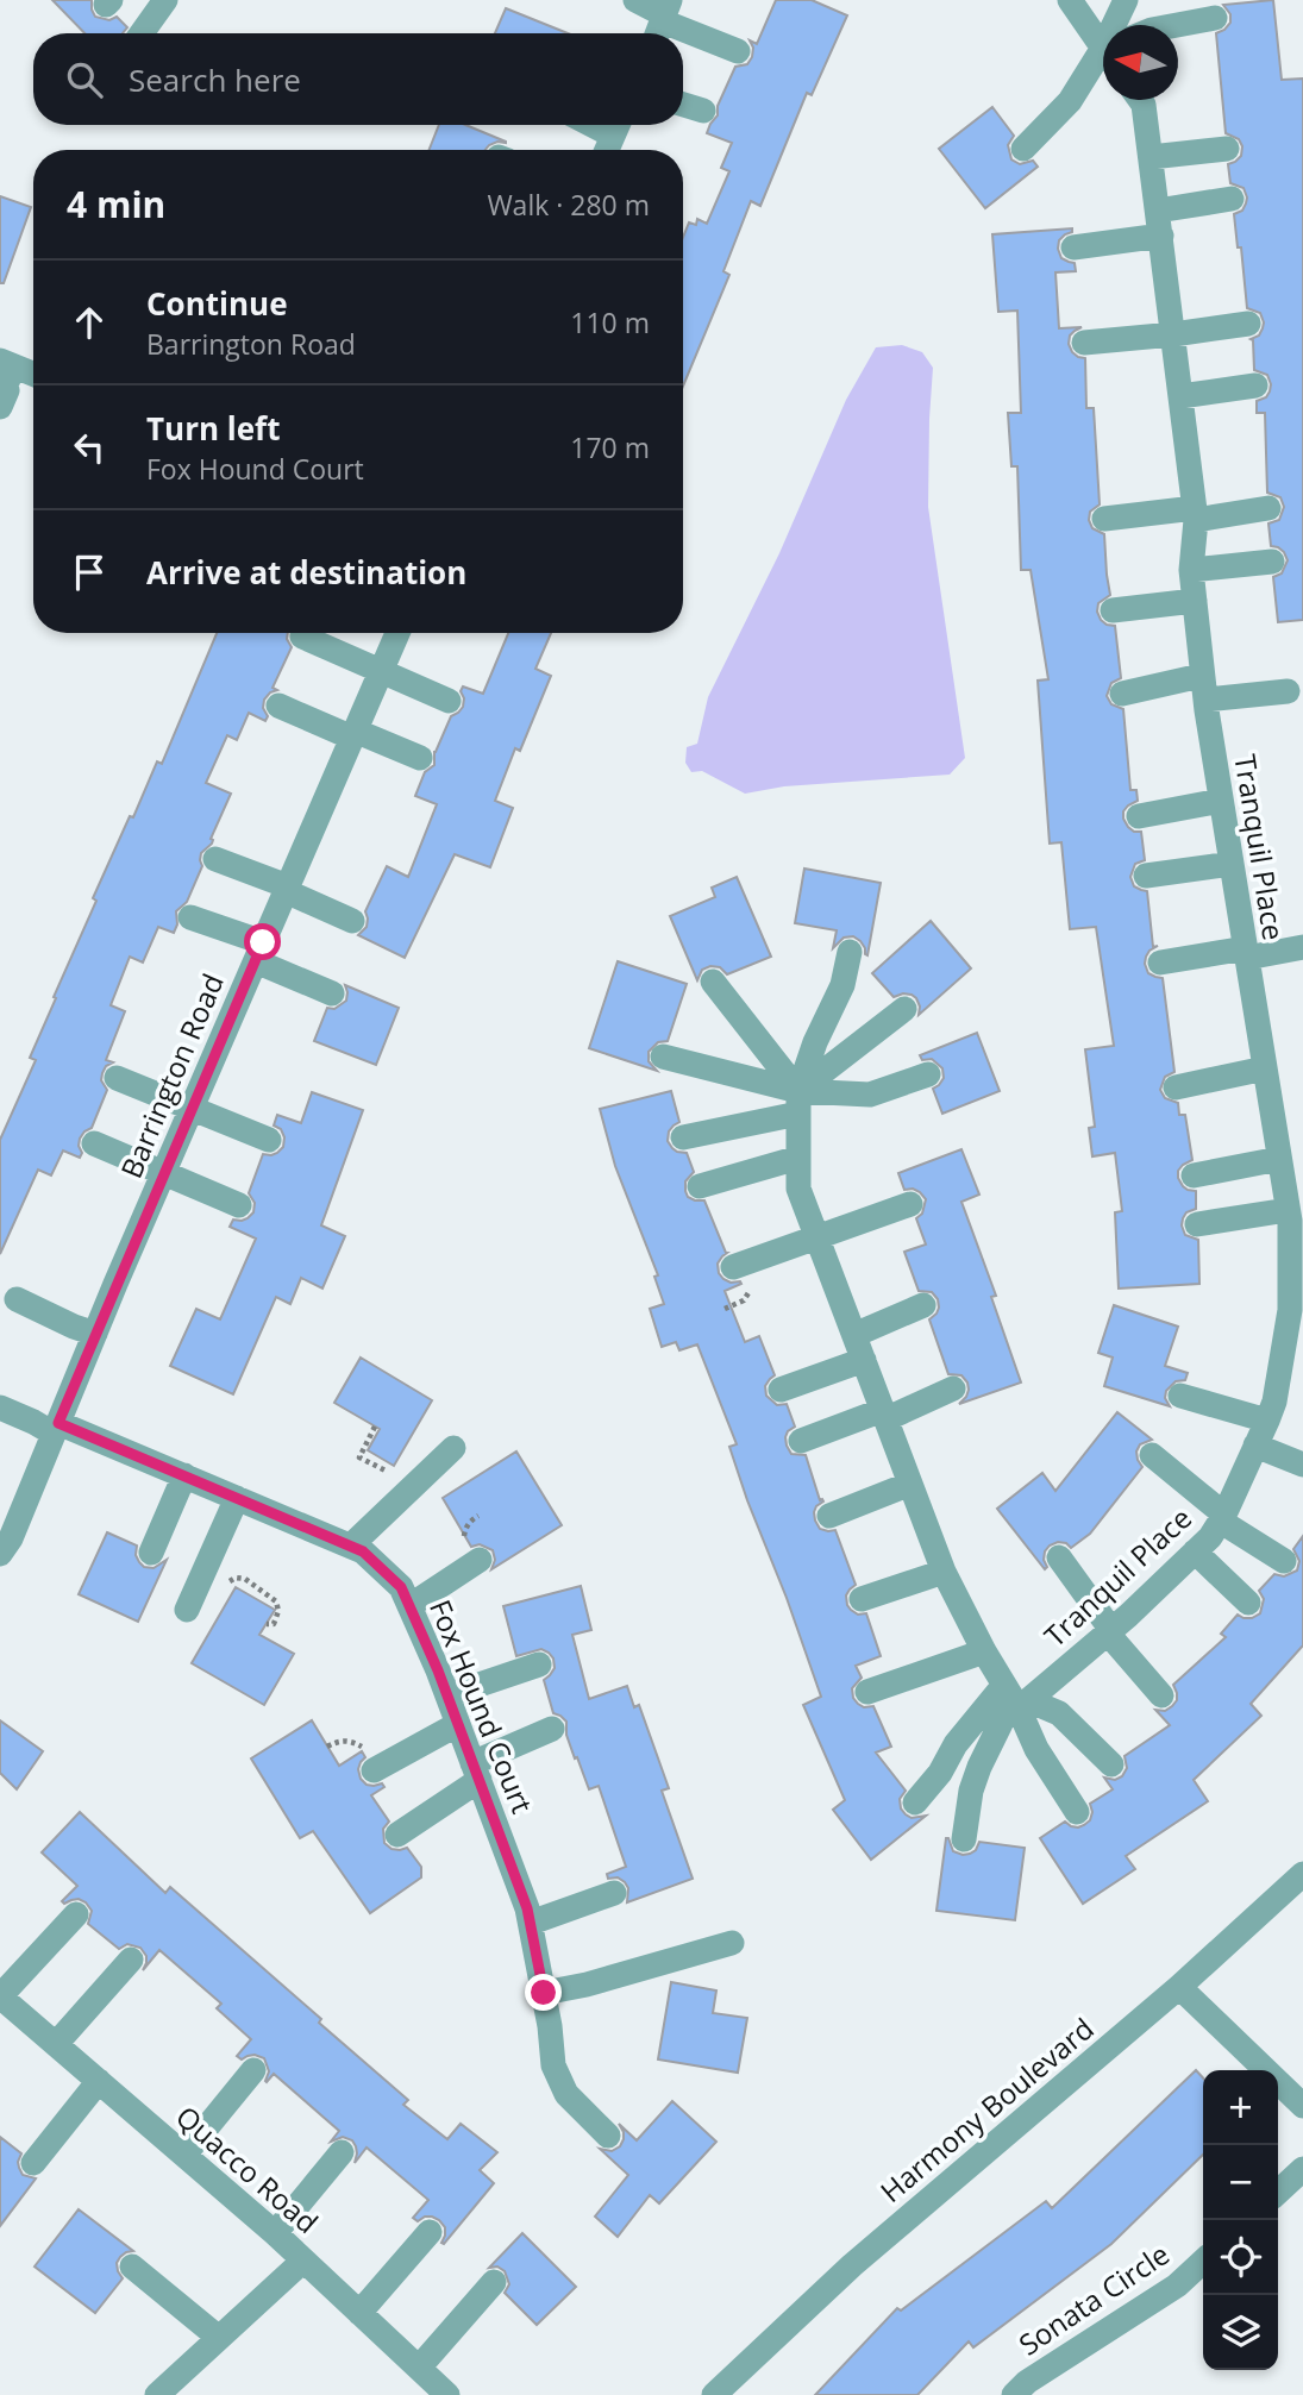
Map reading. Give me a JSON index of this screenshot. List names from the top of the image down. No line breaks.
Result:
{"streets":{"street":["Tranquil Place","Barrington Road","Fox Hound Court","Harmony Boulevard","Quacco Road","Sonata Circle"]},"crossings":[["Barrington Road","Fox Hound Court"]],"north":"left","page":{"search":"Search here","heading":["4 min","Walk · 280 m"],"list":[["Continue","Barrington Road","110 m"],["Turn left","Fox Hound Court","170 m"],"Arrive at destination"],"map_buttons":["+","−"]}}
